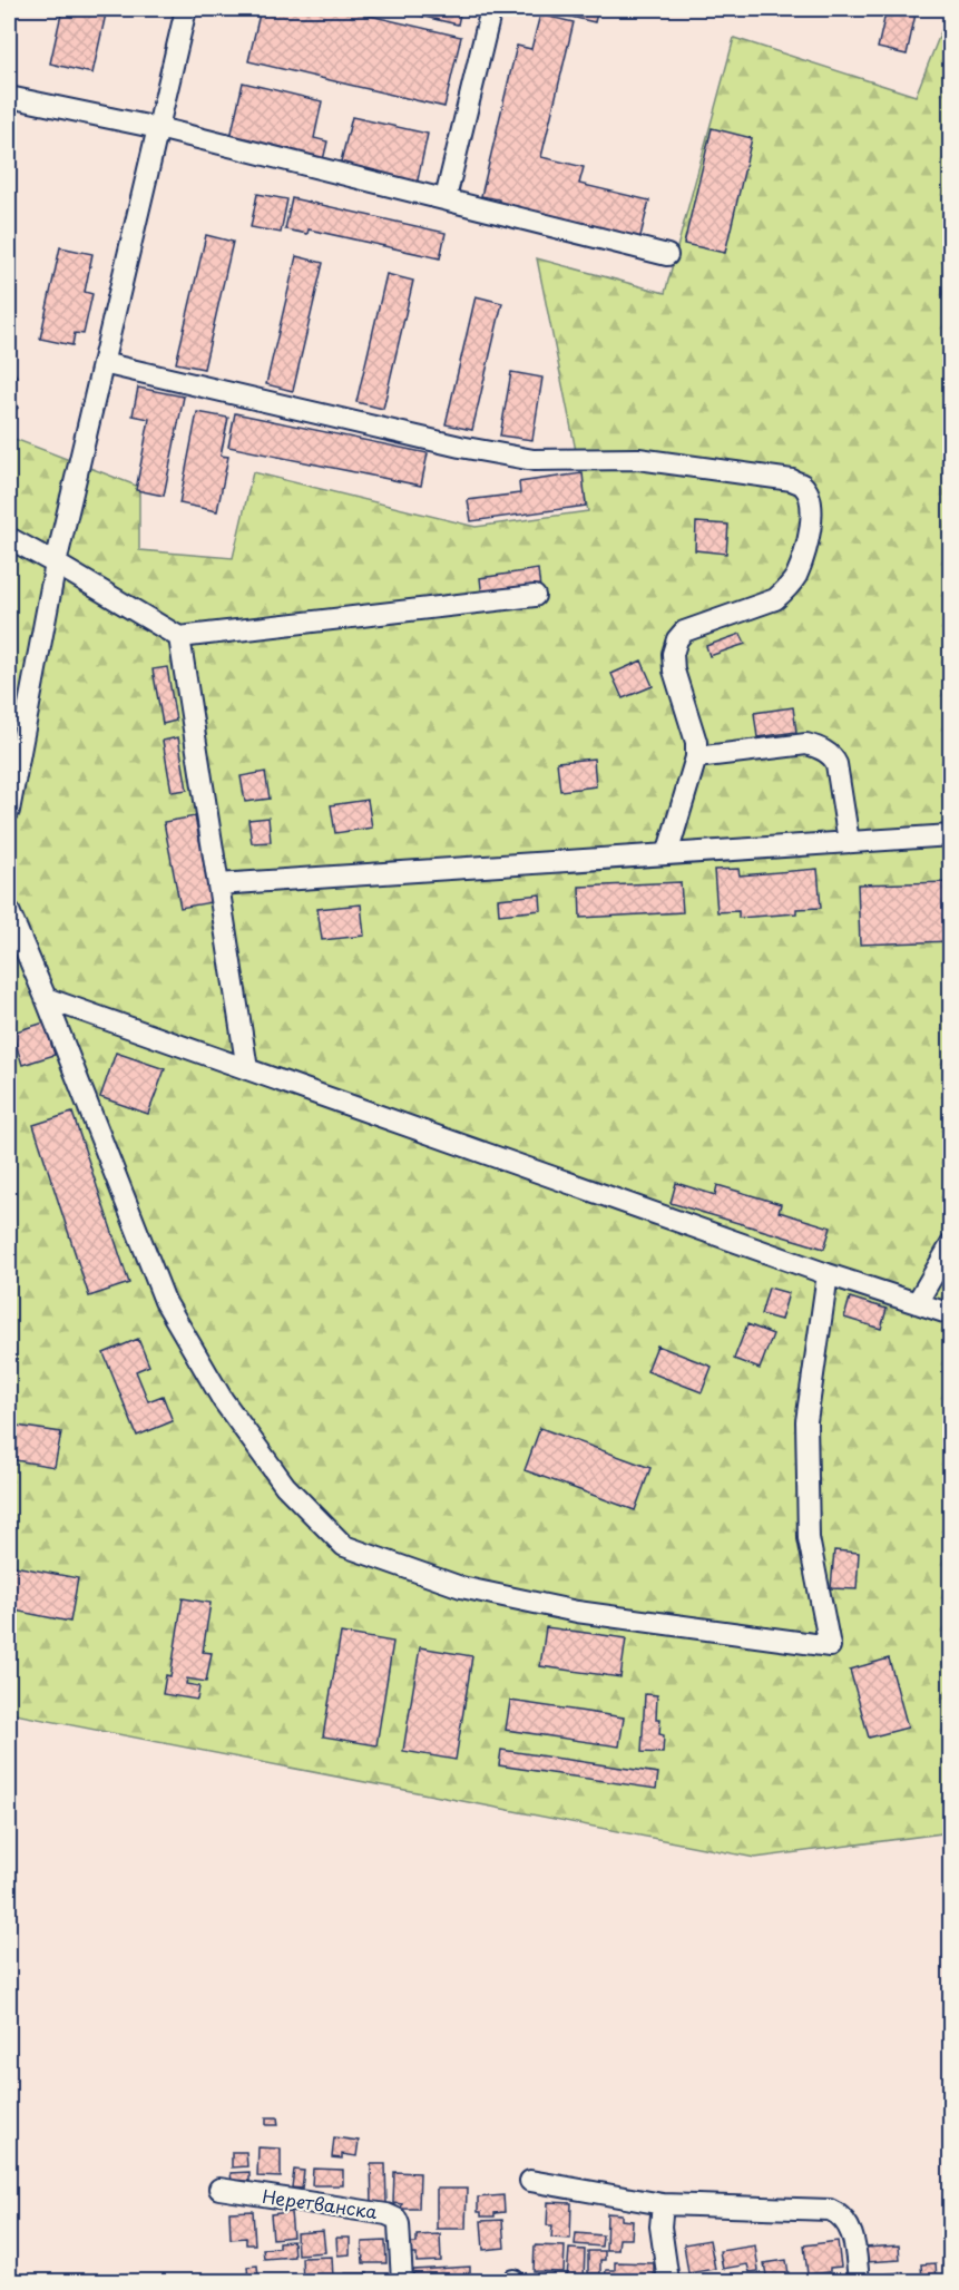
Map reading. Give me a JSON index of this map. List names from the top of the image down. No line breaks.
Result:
{"streets":{"street":["Неретванска"]}}
